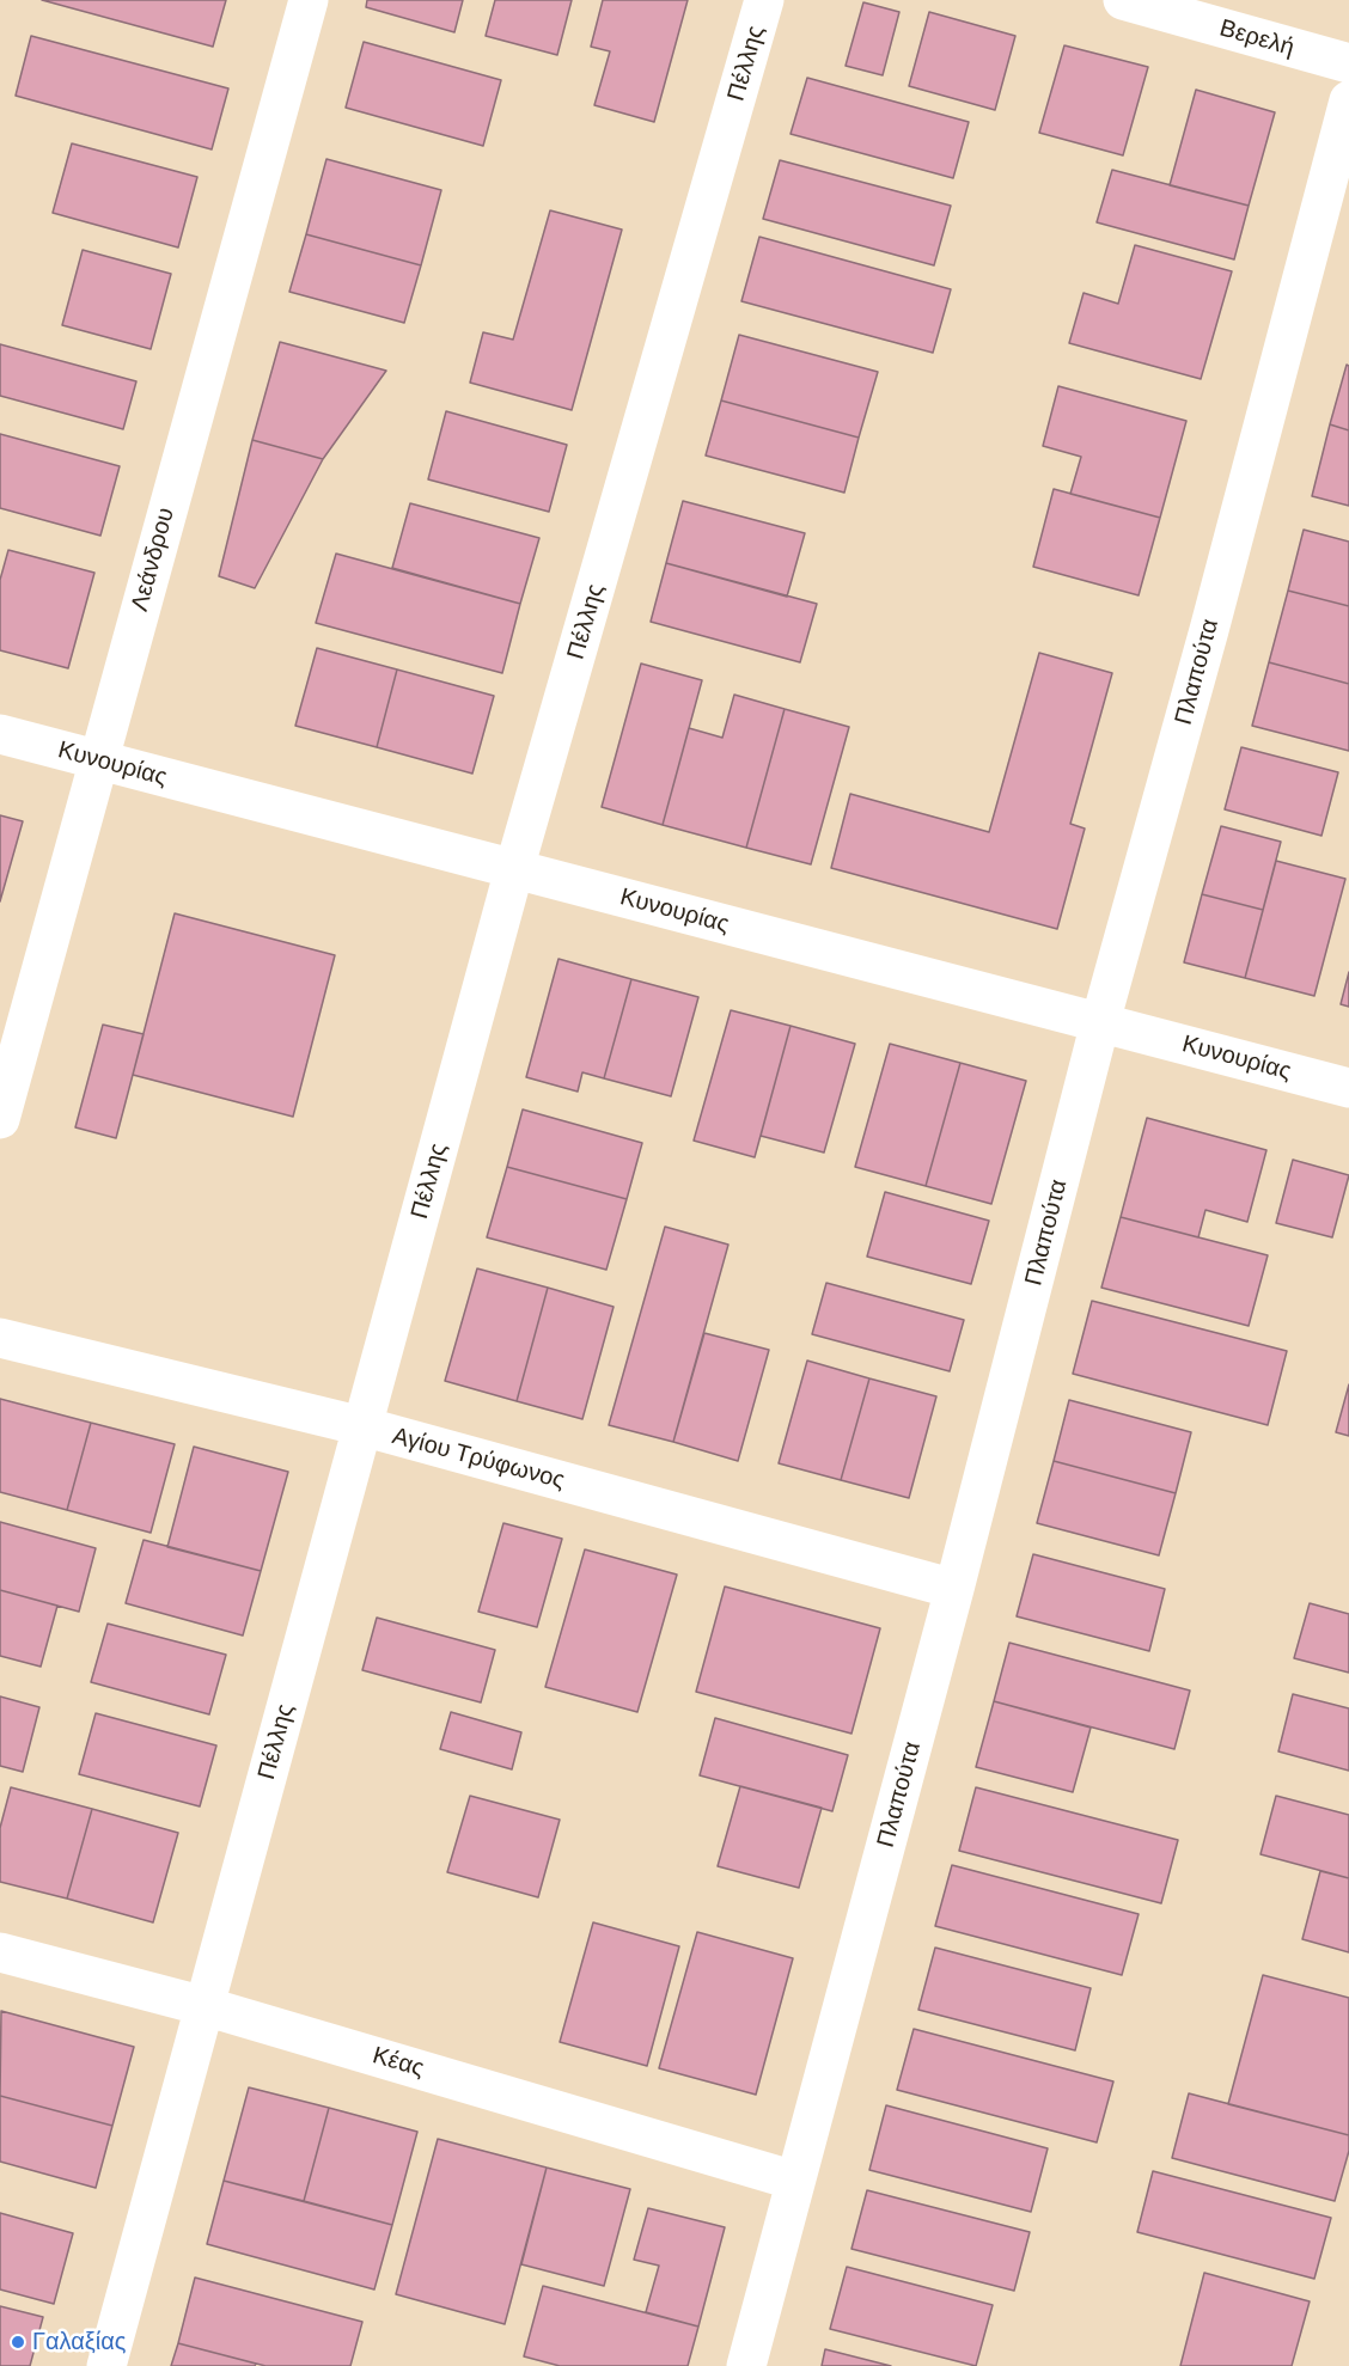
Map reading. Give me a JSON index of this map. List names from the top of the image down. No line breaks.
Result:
{"streets":{"street":["Βερελή","Πέλλης","Λεάνδρου","Πλαπούτα","Κυνουρίας","Αγίου Τρύφωνος","Κέας"]},"crossings":[["Πέλλης","Κυνουρίας"],["Πέλλης","Αγίου Τρύφωνος"],["Πέλλης","Κέας"],["Λεάνδρου","Κυνουρίας"],["Πλαπούτα","Κυνουρίας"],["Πλαπούτα","Αγίου Τρύφωνος"],["Πλαπούτα","Κέας"]],"places":["Γαλαξίας"]}
